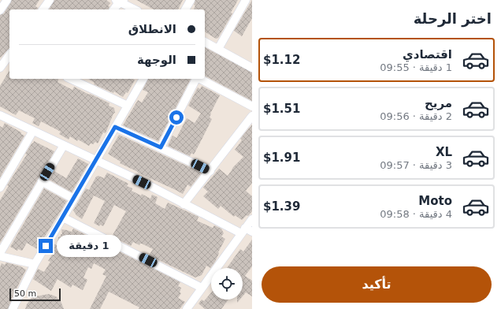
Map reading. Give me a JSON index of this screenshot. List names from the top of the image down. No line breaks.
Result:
{"scale_bar":"50 m","page":{"heading":"اختر الرحلة","banner":["الانطلاق","الوجهة"],"list":[{"name":"اقتصادي","note":"1 دقيقة · 09:55","value":"$1.12"},{"name":"مريح","note":"2 دقيقة · 09:56","value":"$1.51"},{"name":"XL","note":"3 دقيقة · 09:57","value":"$1.91"},{"name":"Moto","note":"4 دقيقة · 09:58","value":"$1.39"}],"bubble":"1 دقيقة","buttons":"تأكيد","scale":"50 m"}}
